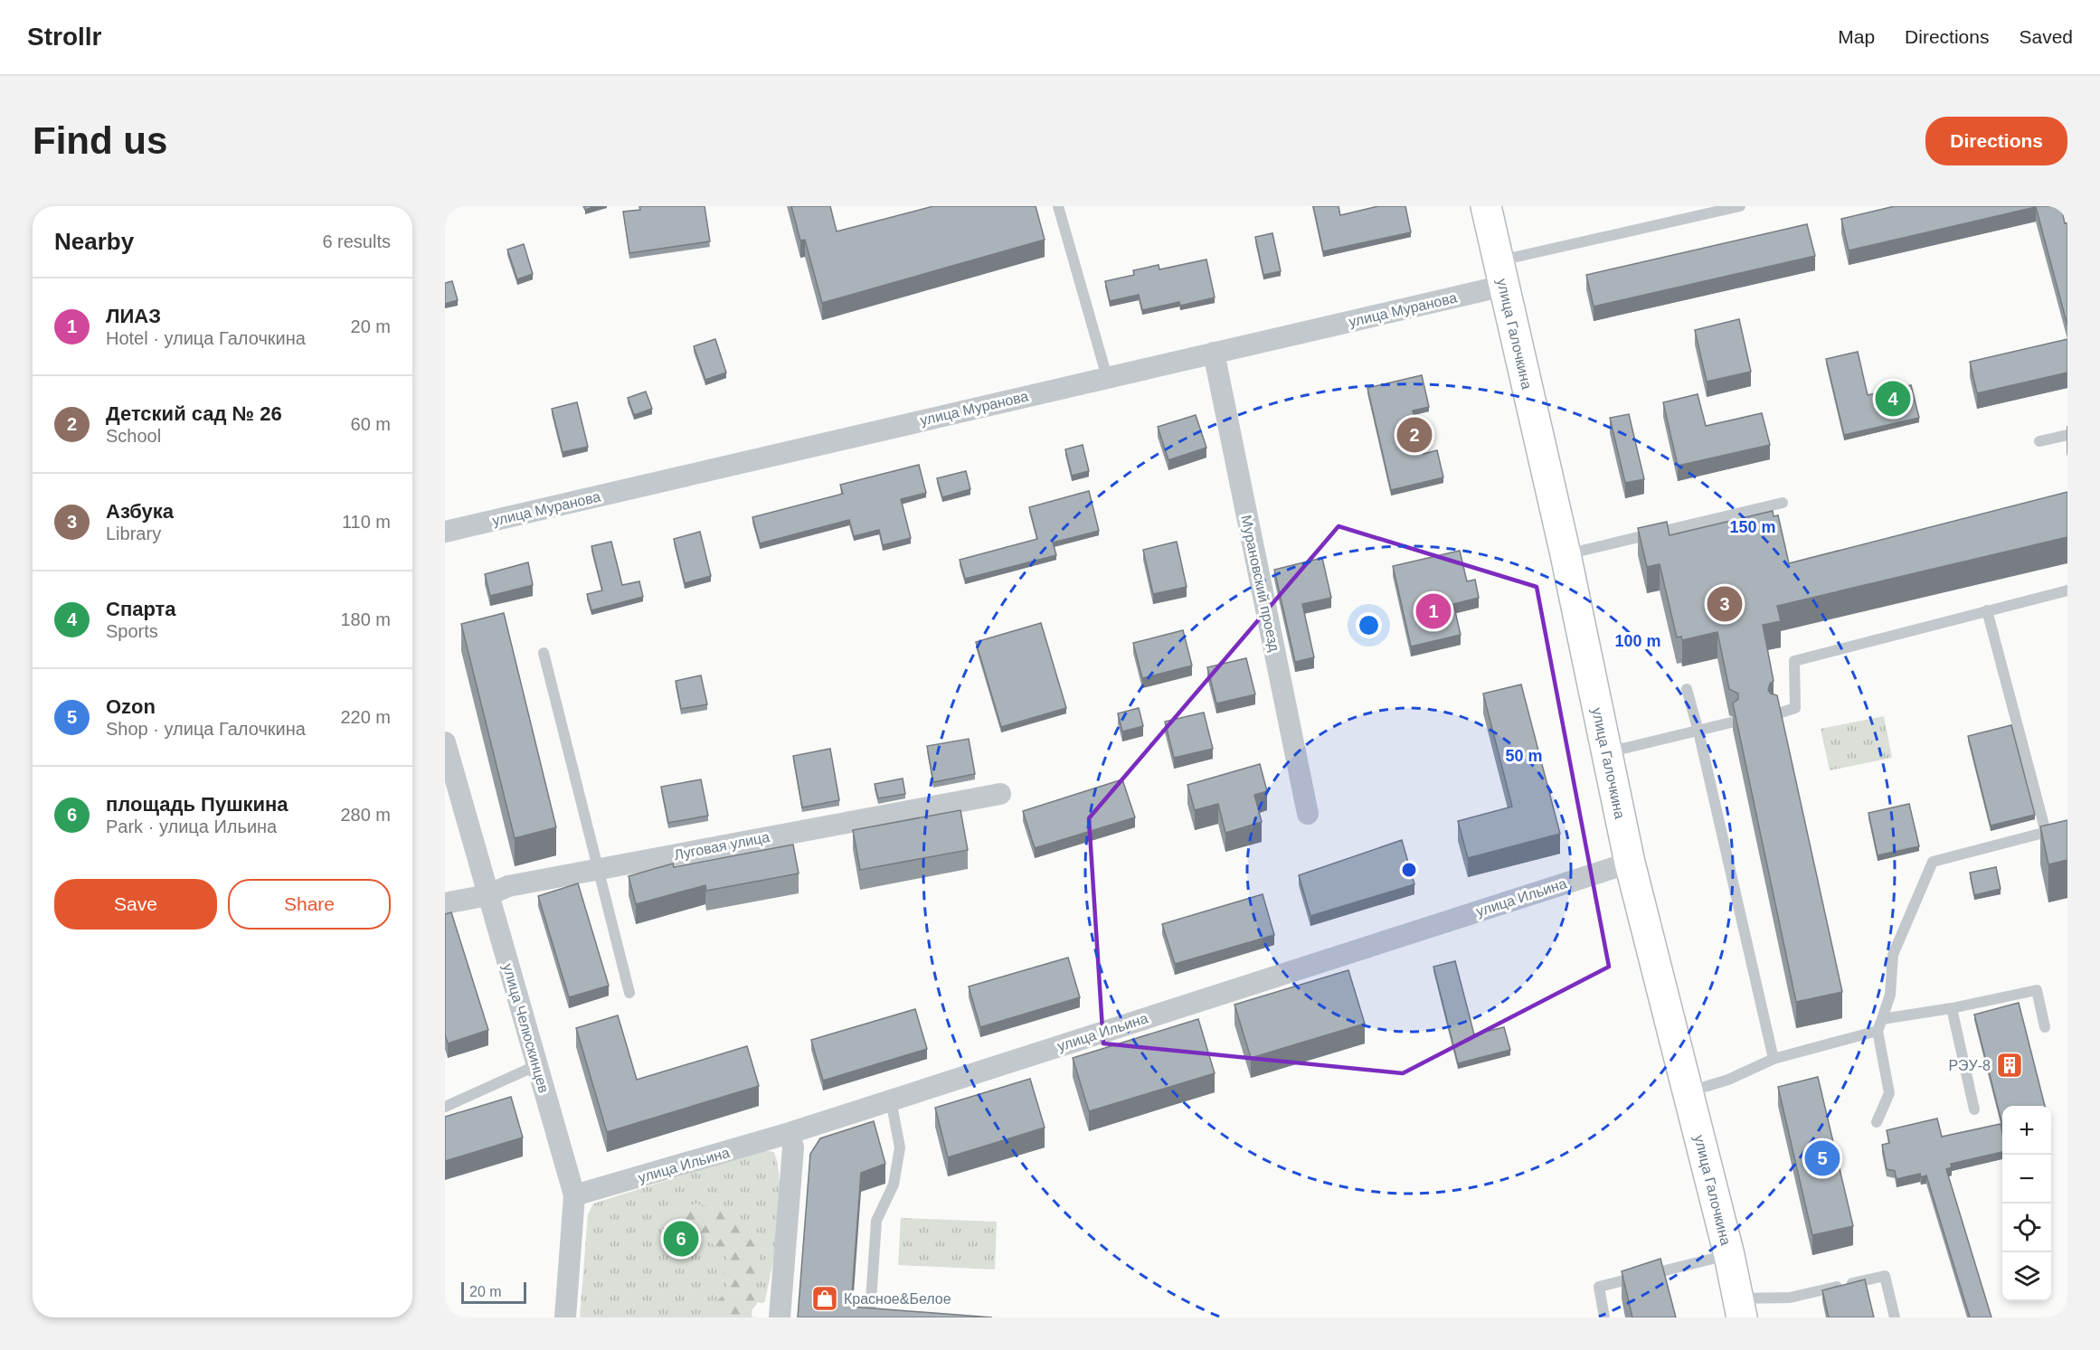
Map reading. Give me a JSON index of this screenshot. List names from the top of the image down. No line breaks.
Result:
{"streets":{"street":["улица Муранова","улица Галочкина","Мурановский проезд","Луговая улица","улица Ильина","улица Челюскинцев"]},"crossings":[["улица Муранова","улица Галочкина"],["улица Муранова","Мурановский проезд"],["улица Галочкина","улица Ильина"],["Луговая улица","улица Челюскинцев"],["улица Ильина","улица Челюскинцев"]],"places":{"building":["РЭУ-8"],"shop":["Красное&Белое"]},"scale_bar":"20 m","page":{"header":"Strollr","nav":["Map","Directions","Saved"],"buttons":["Directions",["Save","Share"]],"title":"Find us","heading":["Nearby","6 results"],"list":[{"mark":"1","name":"ЛИАЗ","note":"Hotel · улица Галочкина","value":"20 m"},{"mark":"2","name":"Детский сад № 26","note":"School","value":"60 m"},{"mark":"3","name":"Азбука","note":"Library","value":"110 m"},{"mark":"4","name":"Спарта","note":"Sports","value":"180 m"},{"mark":"5","name":"Ozon","note":"Shop · улица Галочкина","value":"220 m"},{"mark":"6","name":"площадь Пушкина","note":"Park · улица Ильина","value":"280 m"}],"pins":["4","2","3","1","5","6"],"map_buttons":["+","−"],"scale":"20 m"},"rings":["150 m","100 m","50 m"]}
